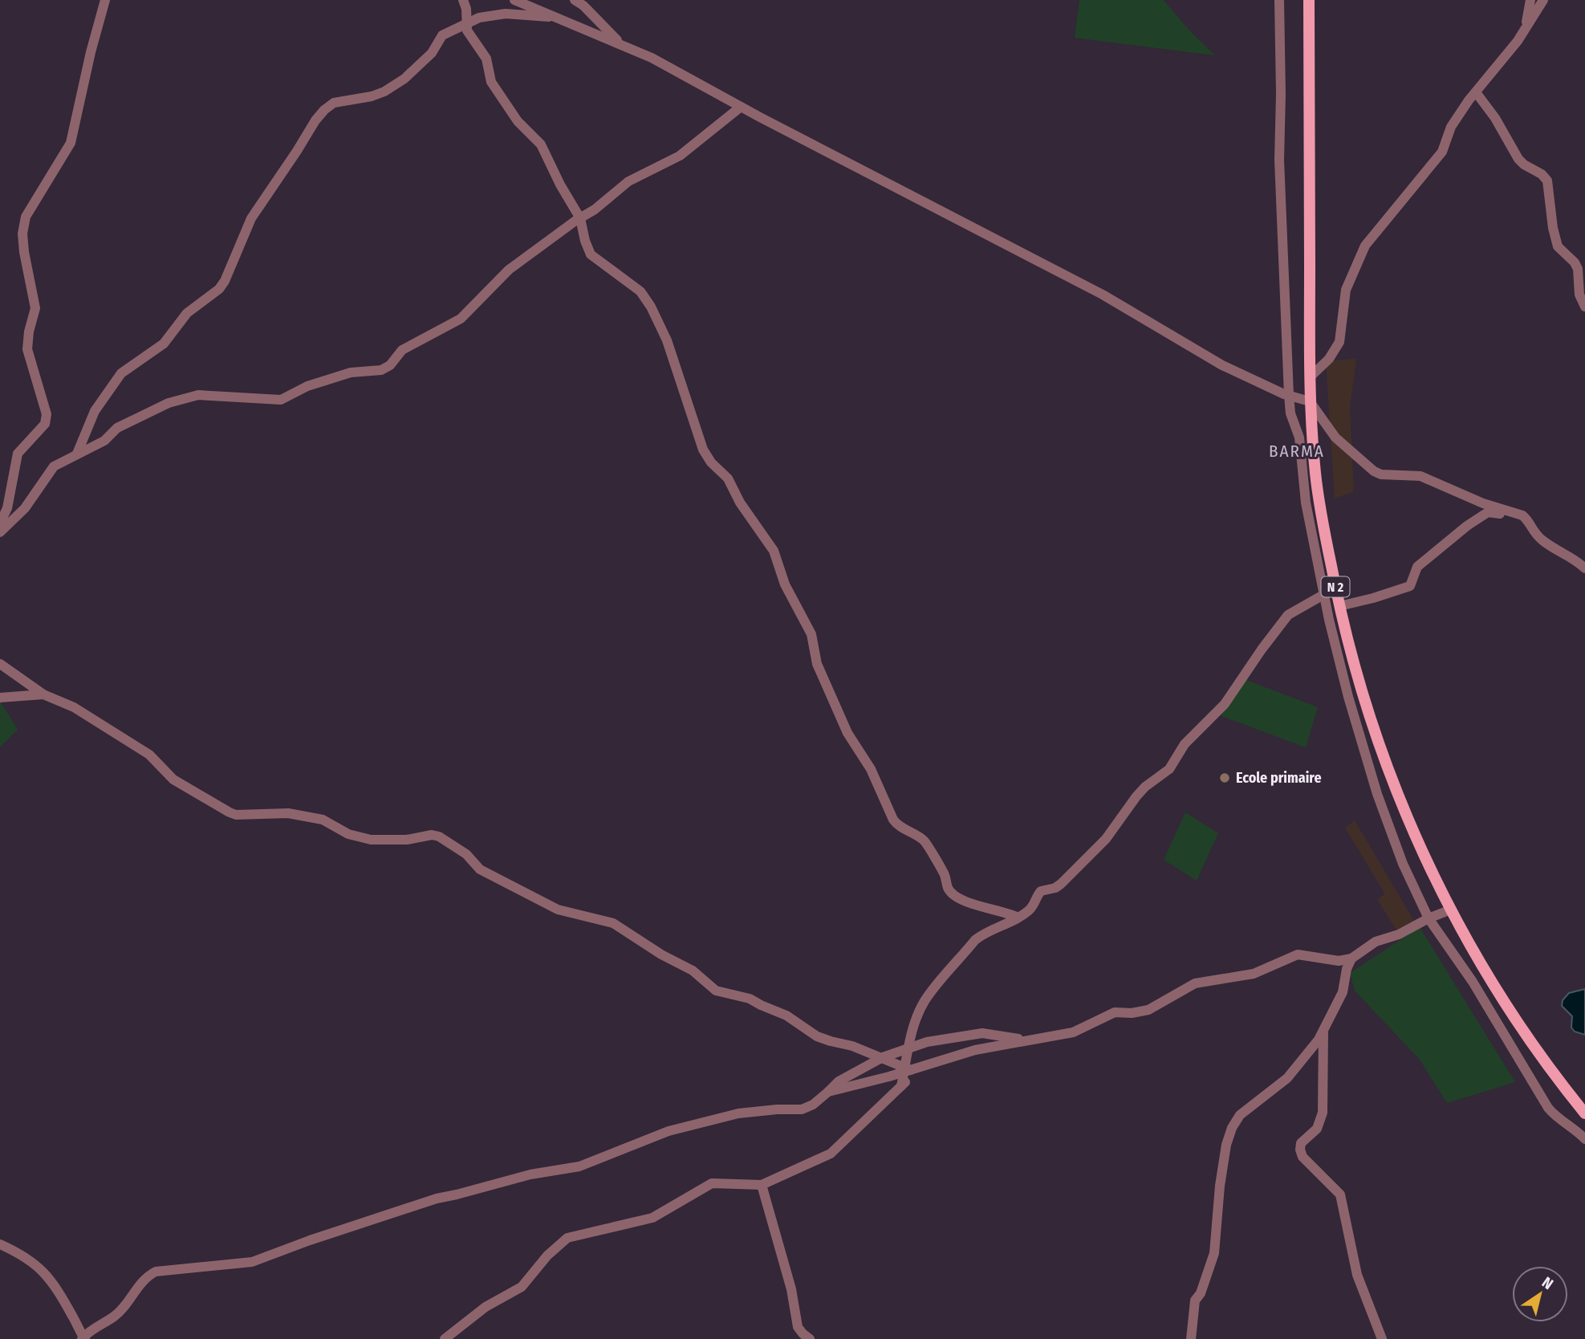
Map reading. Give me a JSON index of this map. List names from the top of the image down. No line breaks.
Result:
{"streets":{"main road":["N 2"]},"districts":["BARMA"],"places":["Ecole primaire"],"north":"top right"}
